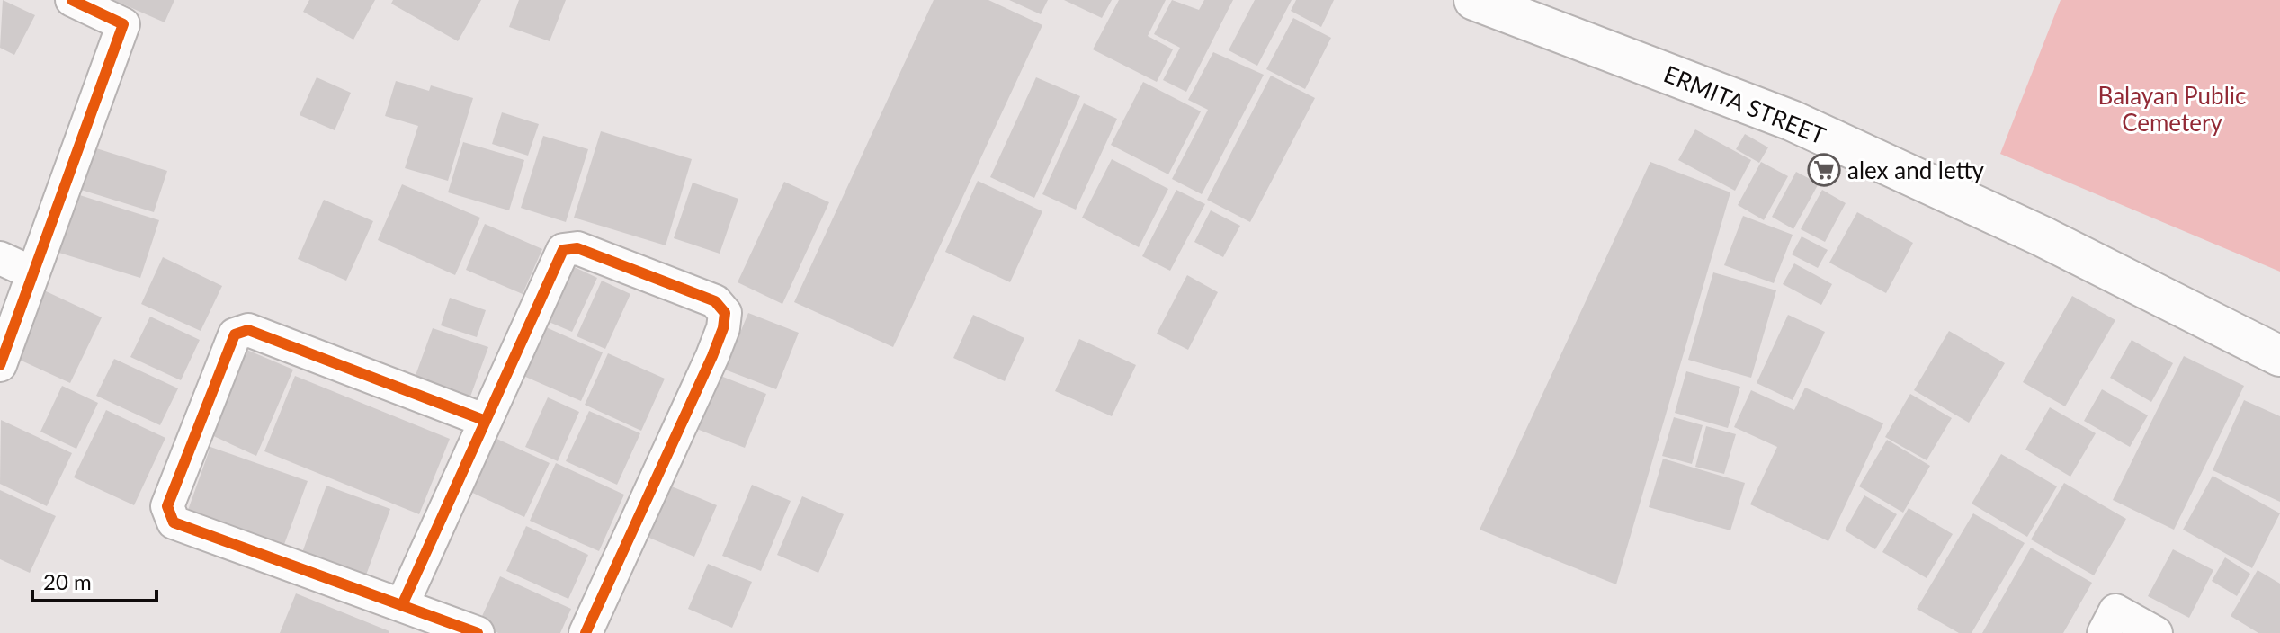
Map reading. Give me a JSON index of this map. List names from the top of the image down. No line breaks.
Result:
{"streets":{"main road":["ERMITA STREET"]},"parks":["Balayan Public Cemetery"],"places":{"supermarket":["alex and letty"]},"scale_bar":"20 m"}
